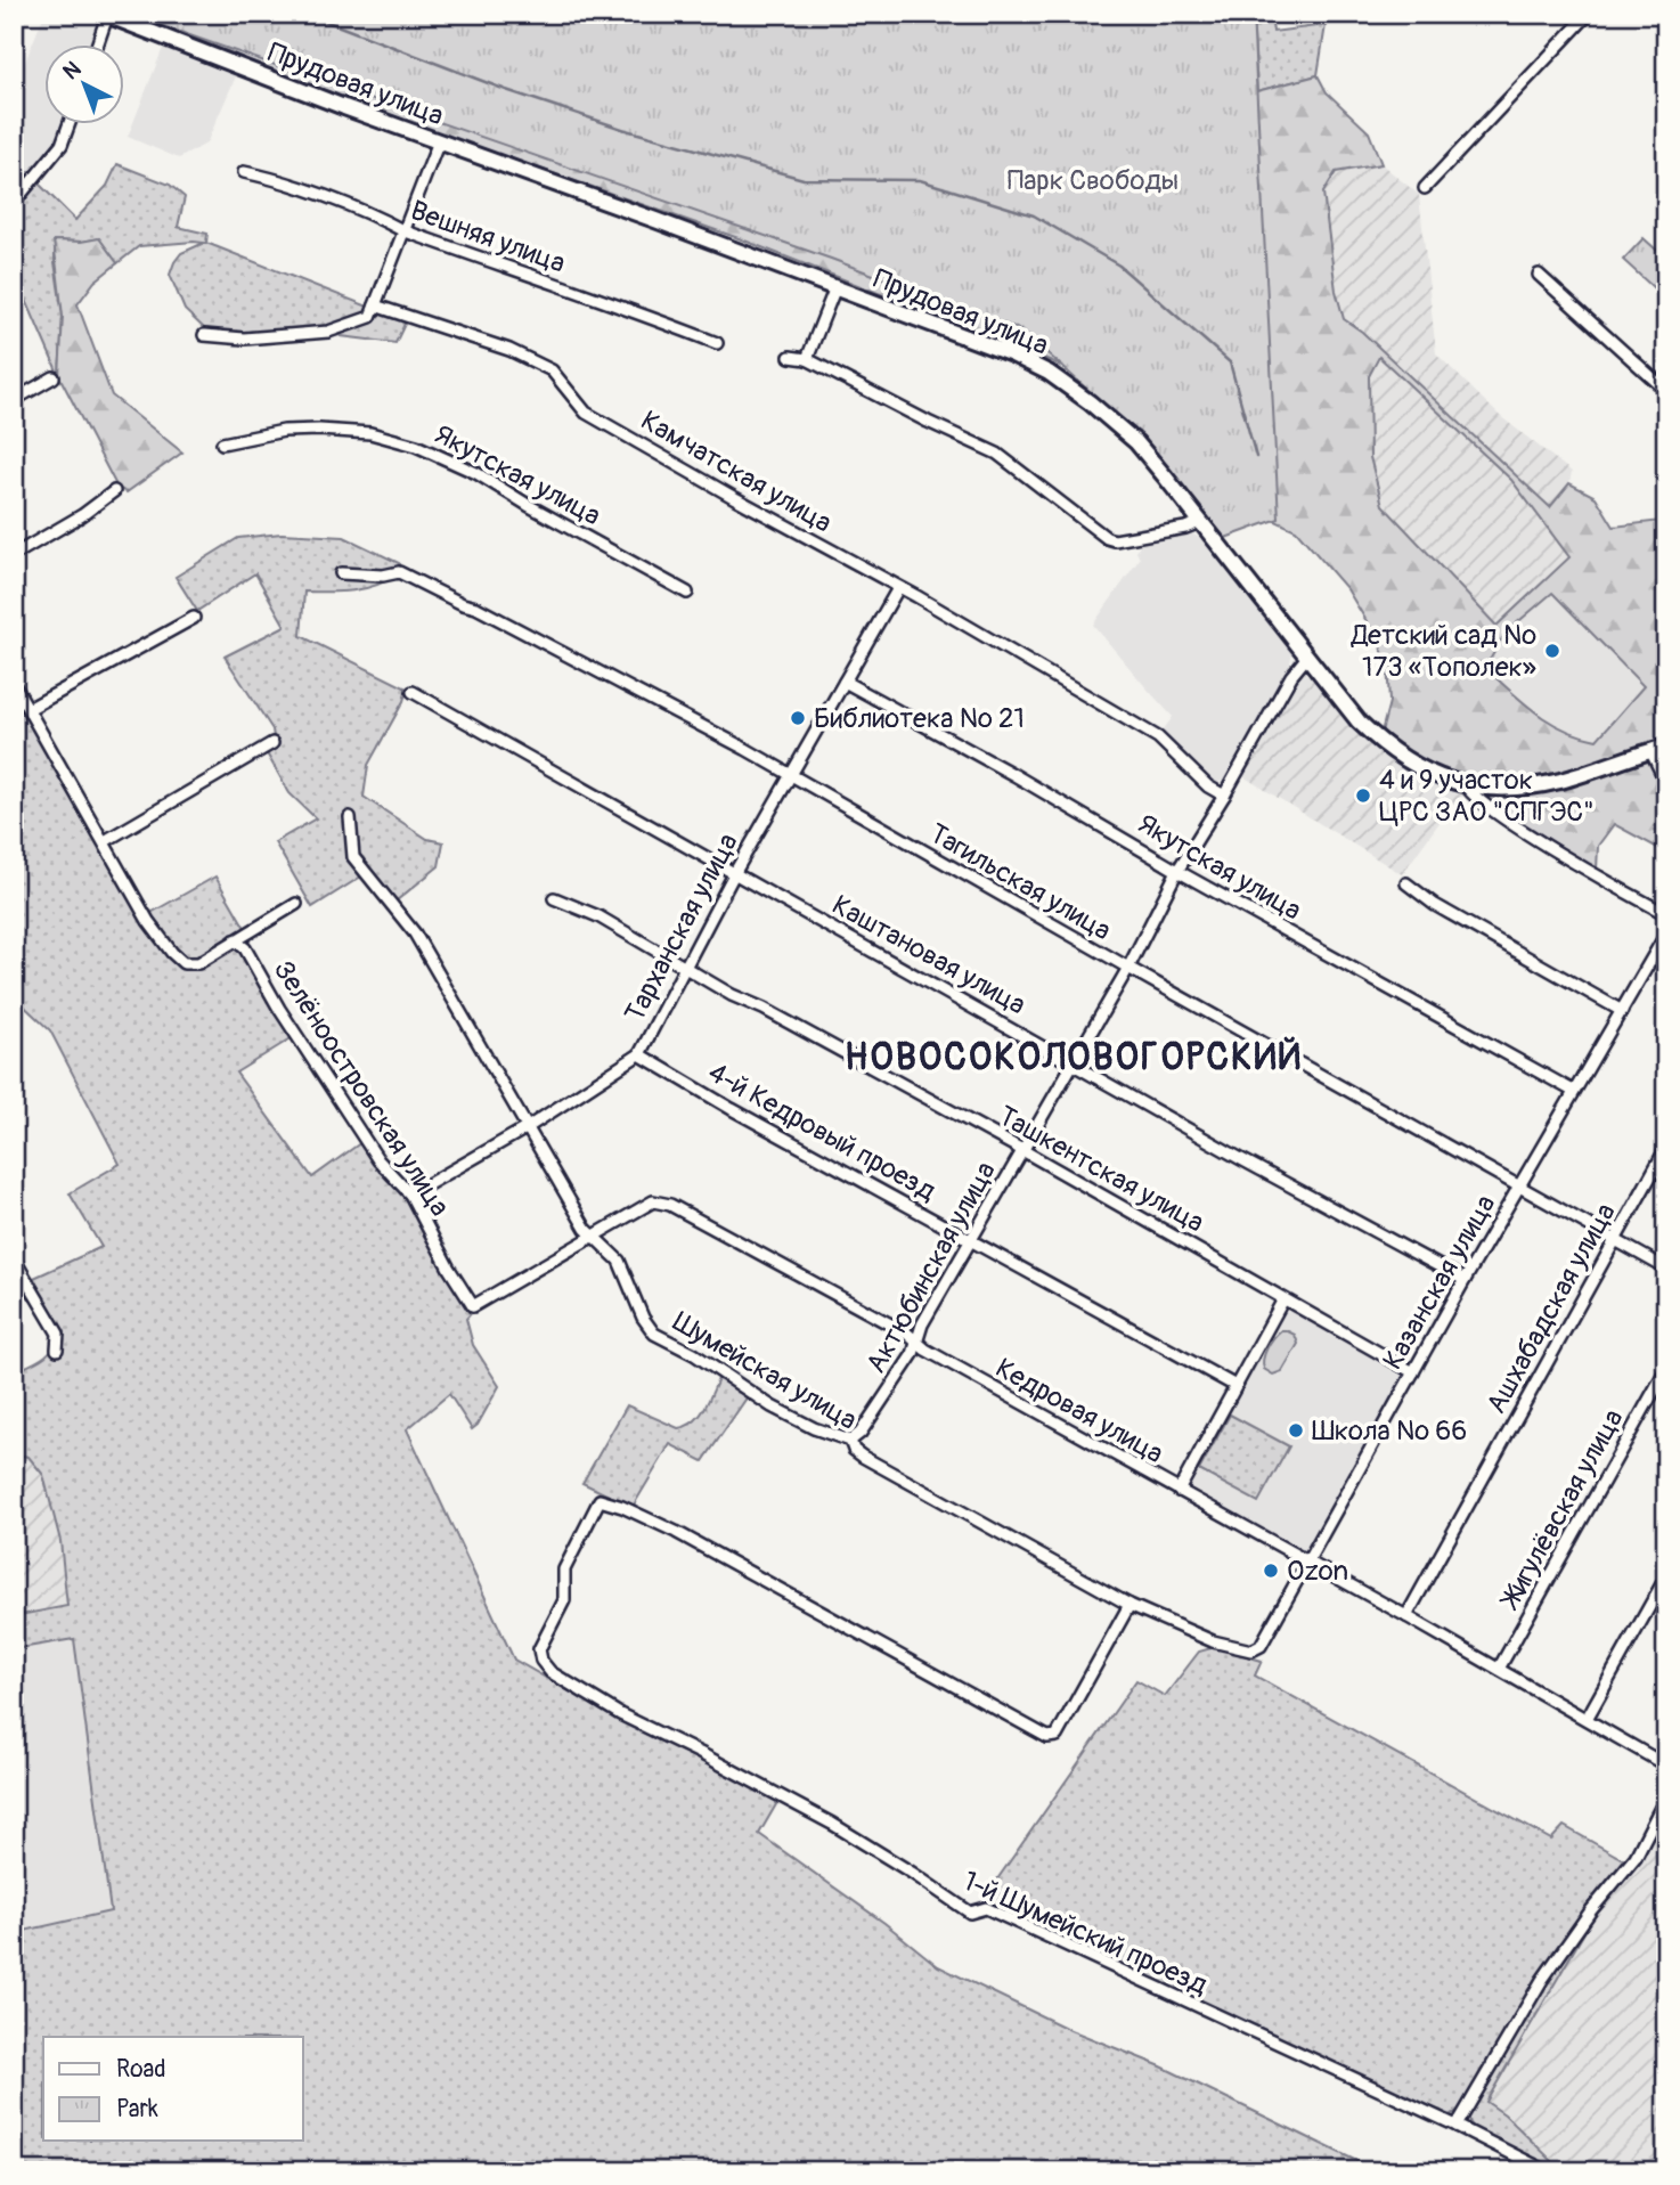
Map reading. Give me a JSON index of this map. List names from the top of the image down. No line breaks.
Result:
{"streets":{"main road":["Прудовая улица"],"street":["Вешняя улица","Камчатская улица","Якутская улица","Тагильская улица","Тарханская улица","Каштановая улица","Зелёноостровская улица","4-й Кедровый проезд","Ташкентская улица","Актюбинская улица","Казанская улица","Ашхабадская улица","Шумейская улица","Кедровая улица","Жигулёвская улица","1-й Шумейский проезд"]},"crossings":[["Прудовая улица","Актюбинская улица"],["Камчатская улица","Тарханская улица"],["Камчатская улица","Актюбинская улица"],["Якутская улица","Тарханская улица"],["Якутская улица","Актюбинская улица"],["Якутская улица","Казанская улица"],["Тагильская улица","Тарханская улица"],["Тагильская улица","Актюбинская улица"],["Тагильская улица","Казанская улица"],["Тагильская улица","Ашхабадская улица"],["Тарханская улица","Каштановая улица"],["Тарханская улица","Зелёноостровская улица"],["Тарханская улица","4-й Кедровый проезд"],["Тарханская улица","Ташкентская улица"],["Тарханская улица","Шумейская улица"],["Каштановая улица","Актюбинская улица"],["Каштановая улица","Казанская улица"],["Зелёноостровская улица","Кедровая улица"],["4-й Кедровый проезд","Актюбинская улица"],["Ташкентская улица","Актюбинская улица"],["Ташкентская улица","Казанская улица"],["Актюбинская улица","Шумейская улица"],["Актюбинская улица","Кедровая улица"],["Казанская улица","Шумейская улица"],["Казанская улица","Кедровая улица"],["Ашхабадская улица","Кедровая улица"],["Шумейская улица","Кедровая улица"],["Шумейская улица","1-й Шумейский проезд"],["Кедровая улица","Жигулёвская улица"]],"districts":["НОВОСОКОЛОВОГОРСКИЙ"],"parks":["Парк Свободы"],"places":["Детский сад № 173 «Тополек»","Библиотека № 21","4 и 9 участок ЦРС ЗАО \"СПГЭС\"","Школа № 66","Ozon"],"legend":["Road","Park"],"north":"top left"}
